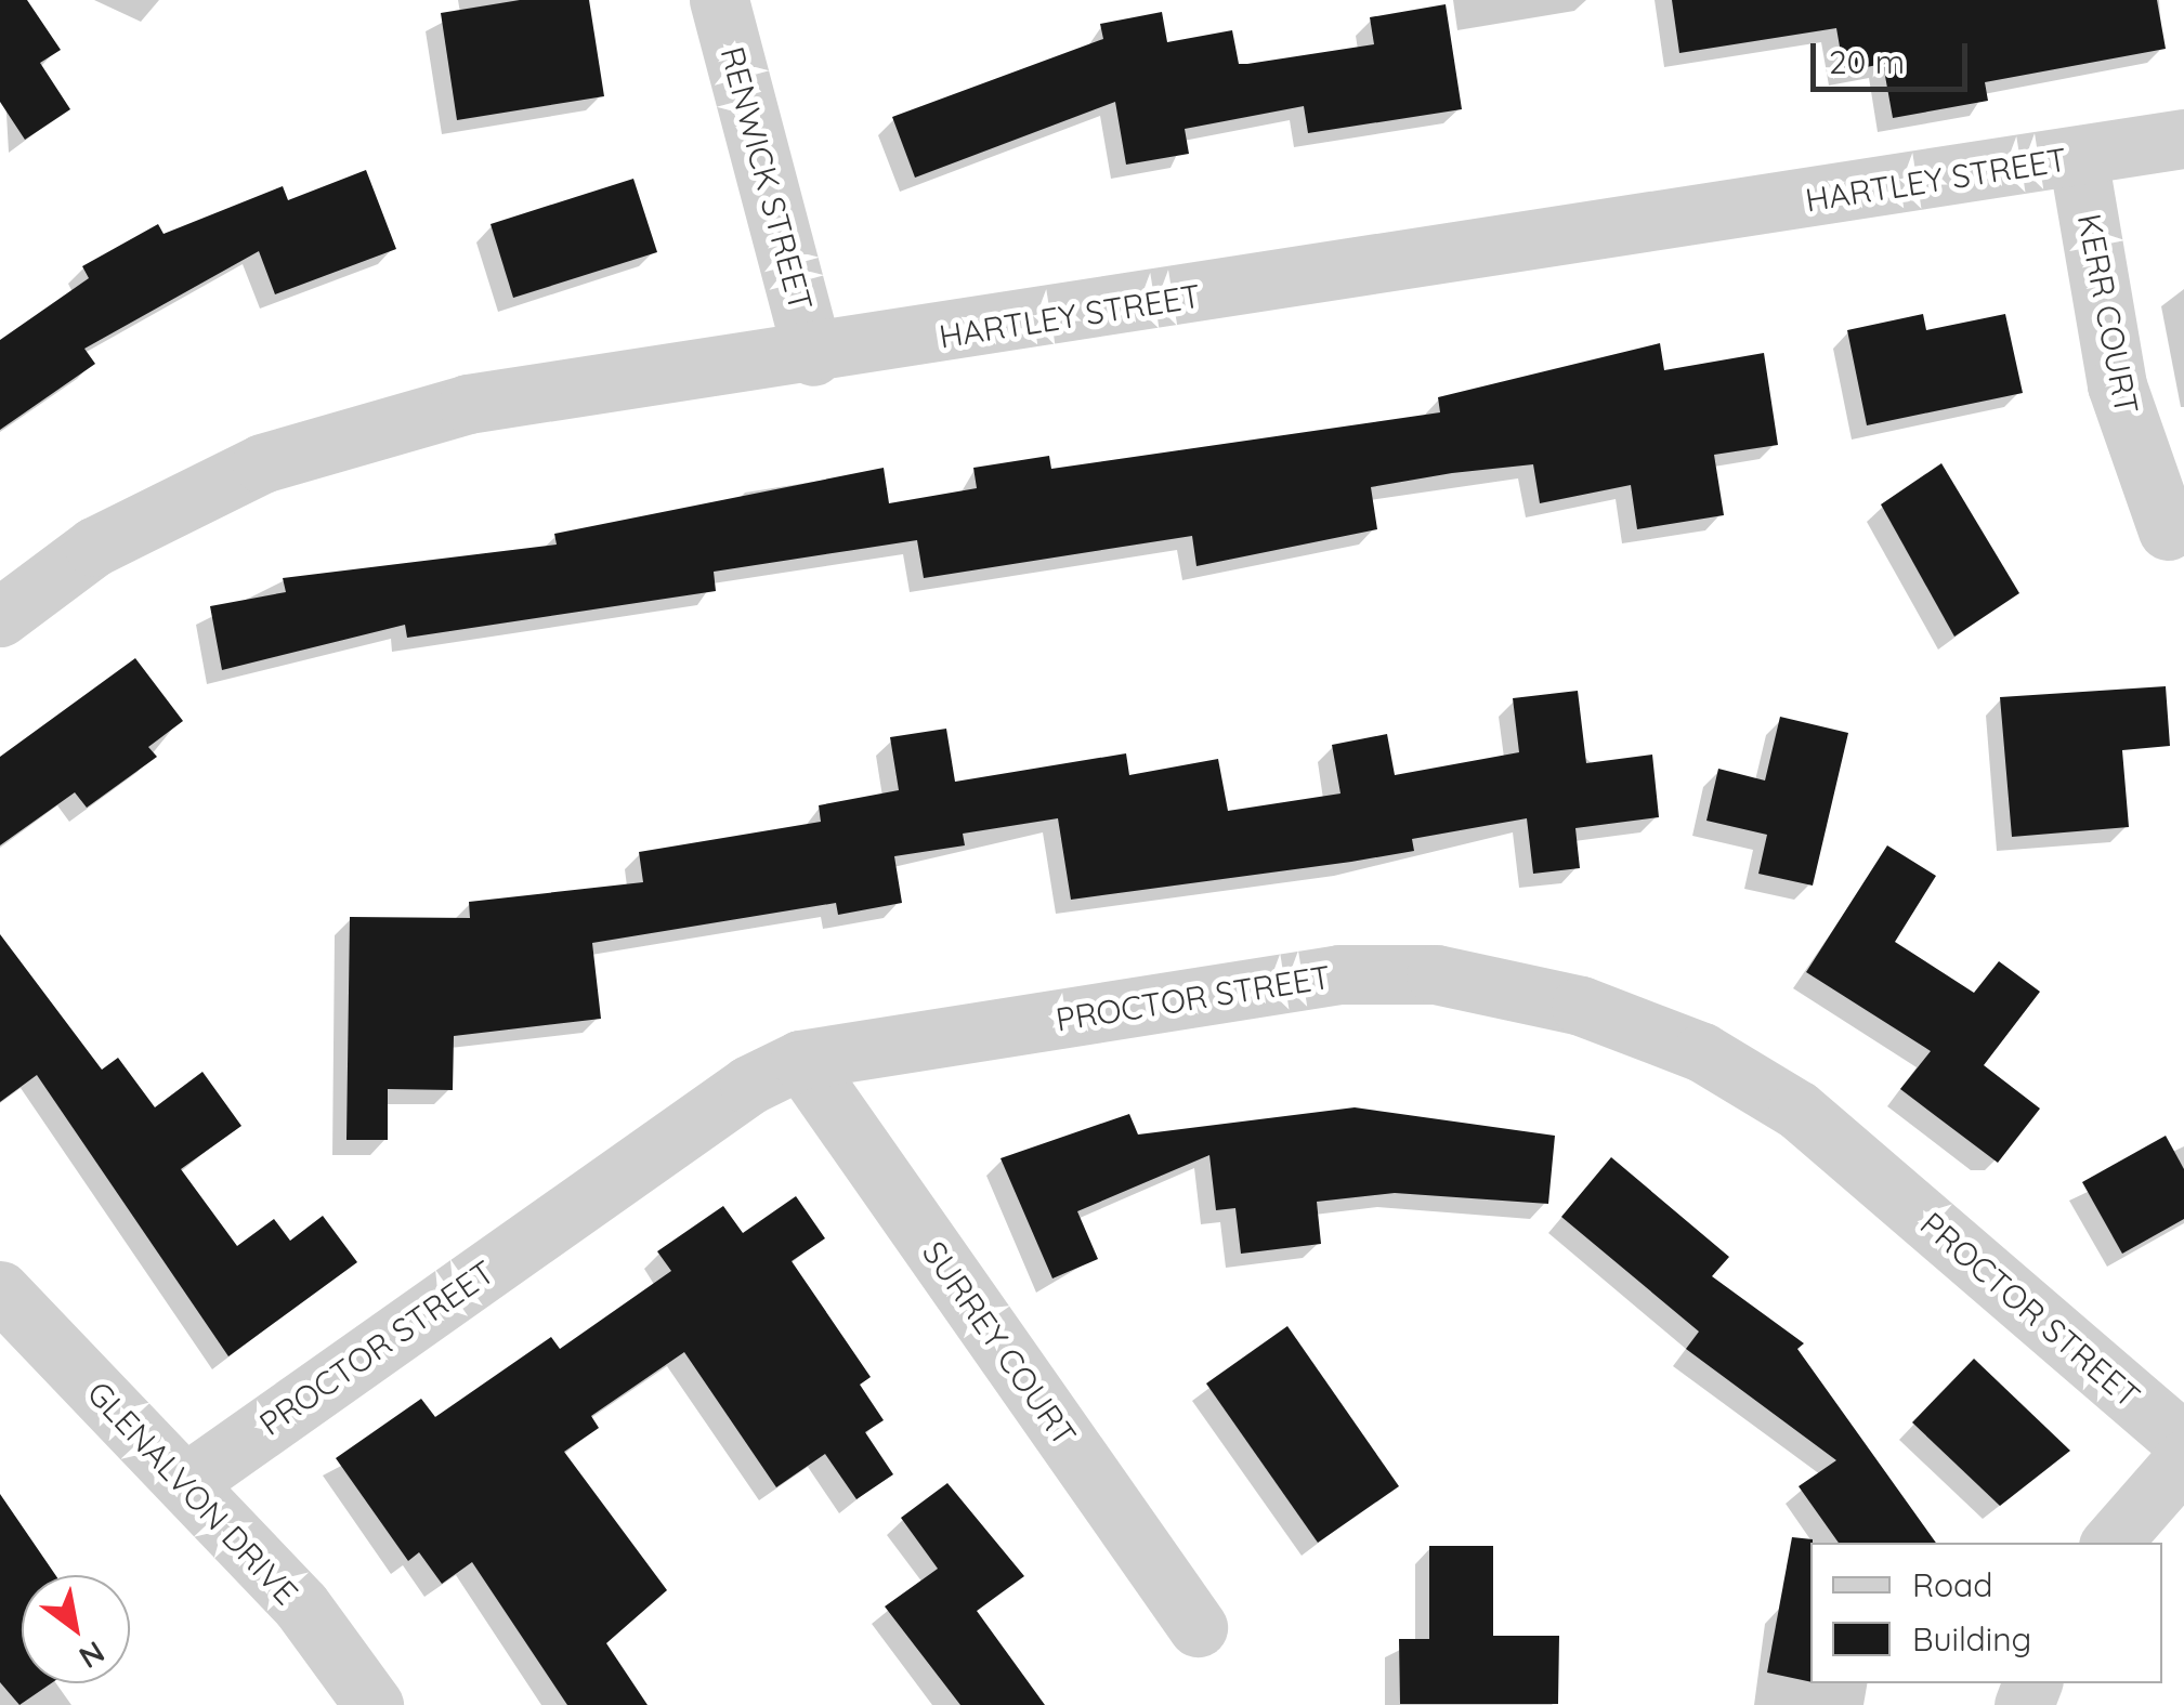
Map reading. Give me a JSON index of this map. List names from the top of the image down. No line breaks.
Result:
{"streets":{"street":["RENWICK STREET","HARTLEY STREET","KERR COURT","PROCTOR STREET","SURREY COURT","GLENALVON DRIVE"]},"crossings":[["RENWICK STREET","HARTLEY STREET"],["HARTLEY STREET","KERR COURT"],["PROCTOR STREET","SURREY COURT"],["PROCTOR STREET","GLENALVON DRIVE"]],"legend":["Road","Building"],"scale_bar":"20 m","north":"bottom right"}
